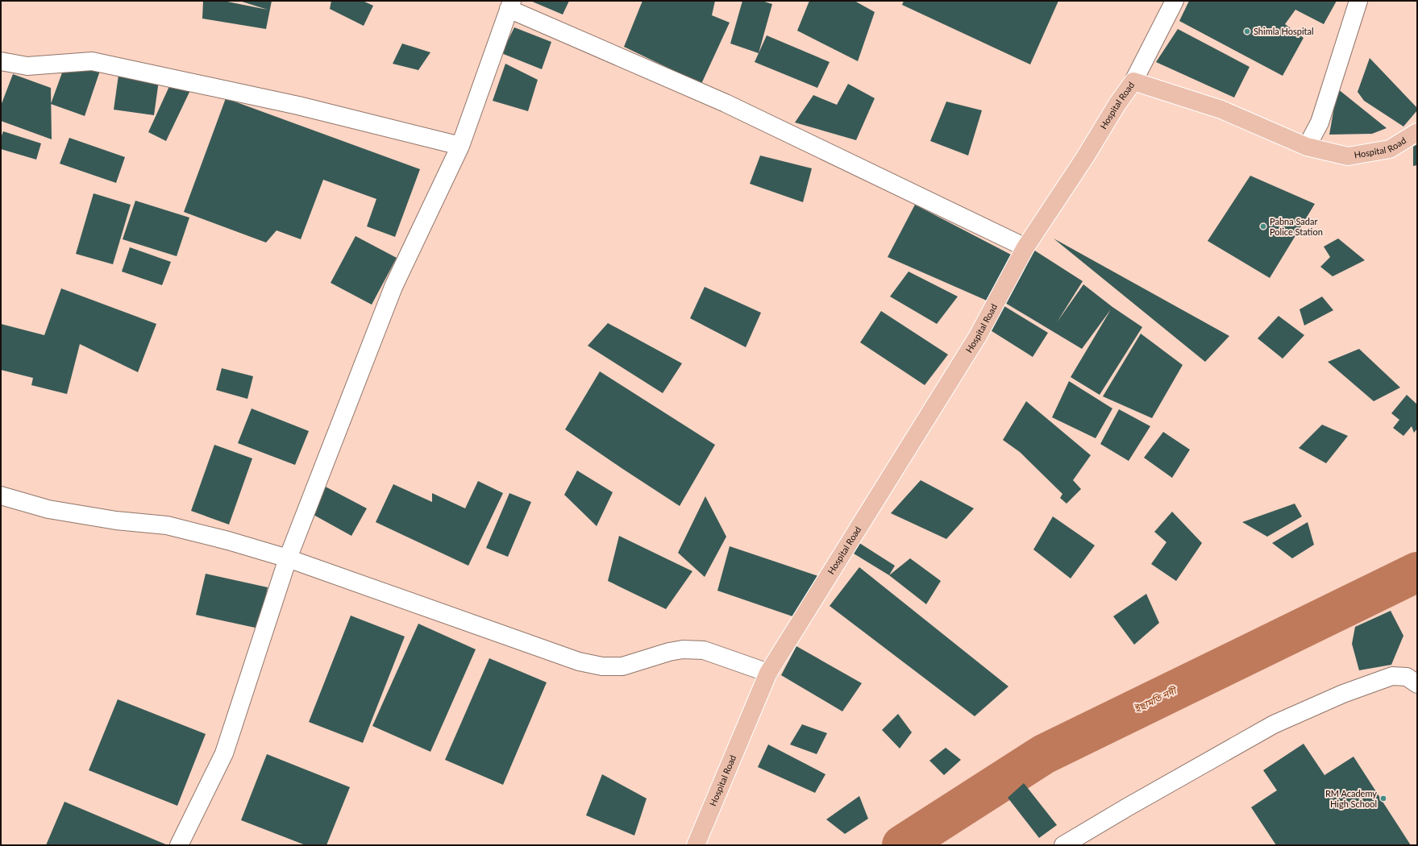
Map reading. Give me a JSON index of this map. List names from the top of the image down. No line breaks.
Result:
{"streets":{"main road":["Hospital Road"]},"water":["ইছামতি নদী"],"places":["Shimla Hospital","Pabna Sadar Police Station","RM Academy High School"]}
